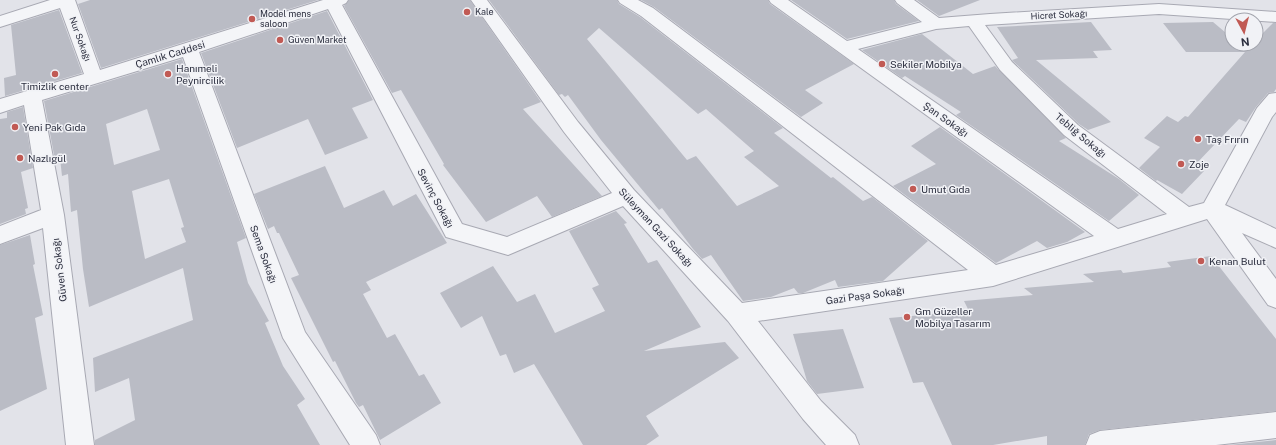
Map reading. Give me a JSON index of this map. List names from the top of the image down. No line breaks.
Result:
{"streets":{"street":["Hicret Sokağı","Nur Sokağı","Çamlık Caddesi","Şan Sokağı","Tebliğ Sokağı","Sevinç Sokağı","Süleyman Gazi Sokağı","Sema Sokağı","Güven Sokağı","Gazi Paşa Sokağı"]},"crossings":[["Hicret Sokağı","Şan Sokağı"],["Hicret Sokağı","Tebliğ Sokağı"],["Nur Sokağı","Çamlık Caddesi"],["Çamlık Caddesi","Sevinç Sokağı"],["Çamlık Caddesi","Sema Sokağı"],["Çamlık Caddesi","Güven Sokağı"],["Şan Sokağı","Gazi Paşa Sokağı"],["Tebliğ Sokağı","Gazi Paşa Sokağı"],["Sevinç Sokağı","Süleyman Gazi Sokağı"],["Süleyman Gazi Sokağı","Gazi Paşa Sokağı"]],"places":["Kale","Model mens saloon","Güven Market","Sekiler Mobilya","Timizlik center","Hanımeli Peynircilik","Yeni Pak Gıda","Taş Frırın","Nazlıgül","Zoje","Umut Gıda","Kenan Bulut","Gm Güzeller Mobilya Tasarım"],"north":"bottom"}
